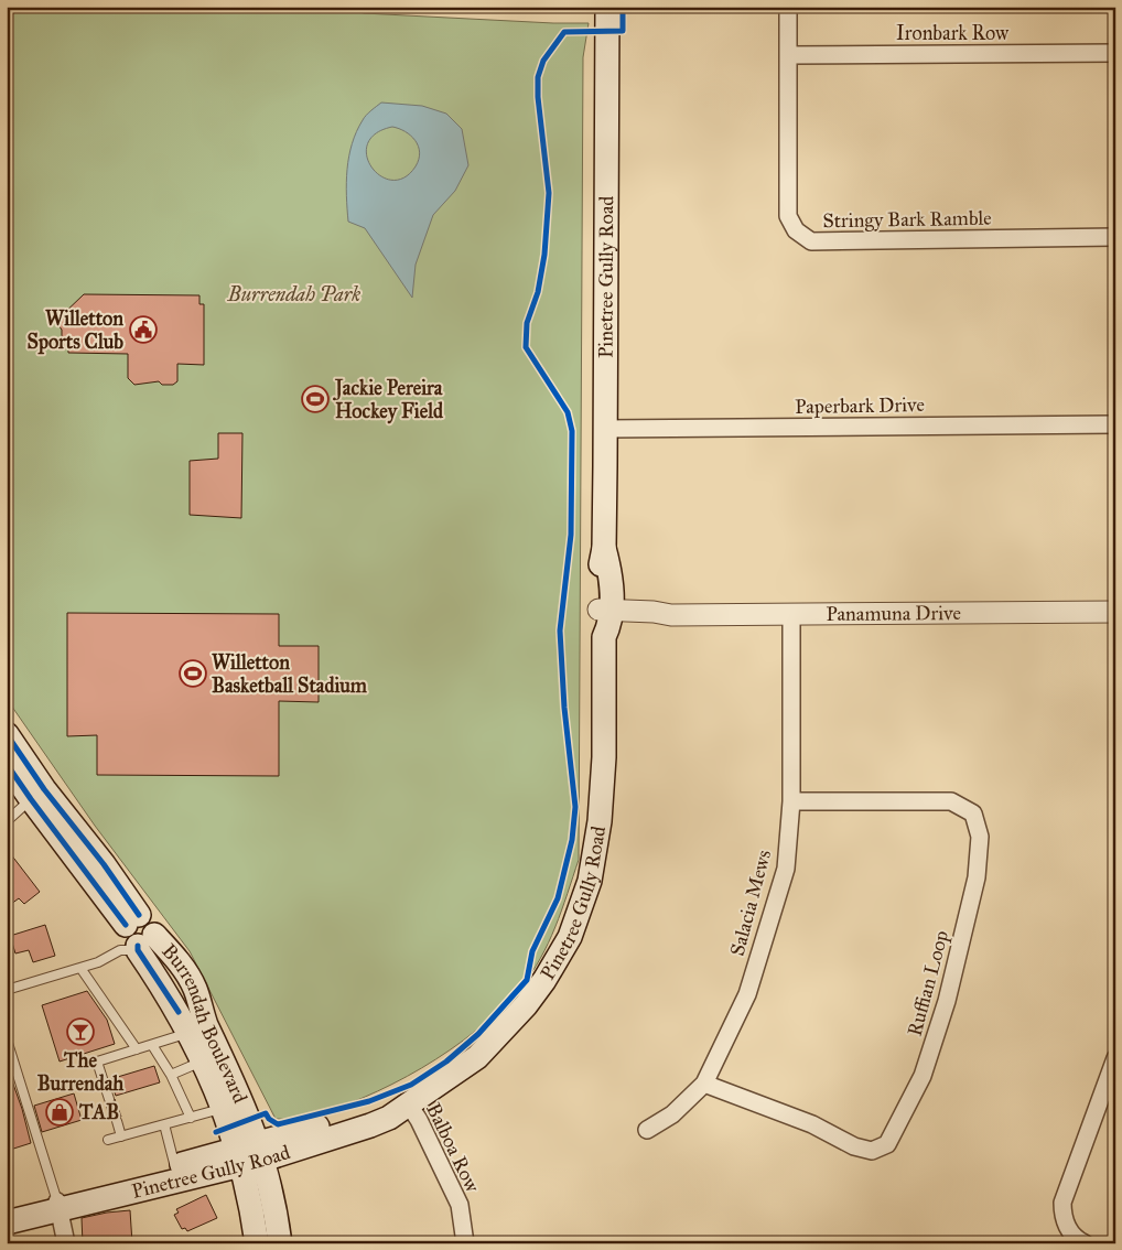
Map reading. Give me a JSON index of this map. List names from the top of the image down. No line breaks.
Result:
{"streets":{"main road":["Pinetree Gully Road","Burrendah Boulevard"],"street":["Ironbark Row","Stringy Bark Ramble","Paperbark Drive","Panamuna Drive","Salacia Mews","Ruffian Loop","Balboa Row"]},"crossings":[["Ironbark Row","Stringy Bark Ramble"],["Pinetree Gully Road","Paperbark Drive"],["Pinetree Gully Road","Panamuna Drive"],["Pinetree Gully Road","Burrendah Boulevard"],["Pinetree Gully Road","Balboa Row"],["Panamuna Drive","Salacia Mews"],["Salacia Mews","Ruffian Loop"]],"parks":["Burrendah Park"],"places":{"public building":["Willetton Sports Club"],"sports":["Jackie Pereira Hockey Field","Willetton Basketball Stadium"],"bar":["The Burrendah"],"shop":["TAB"]}}
